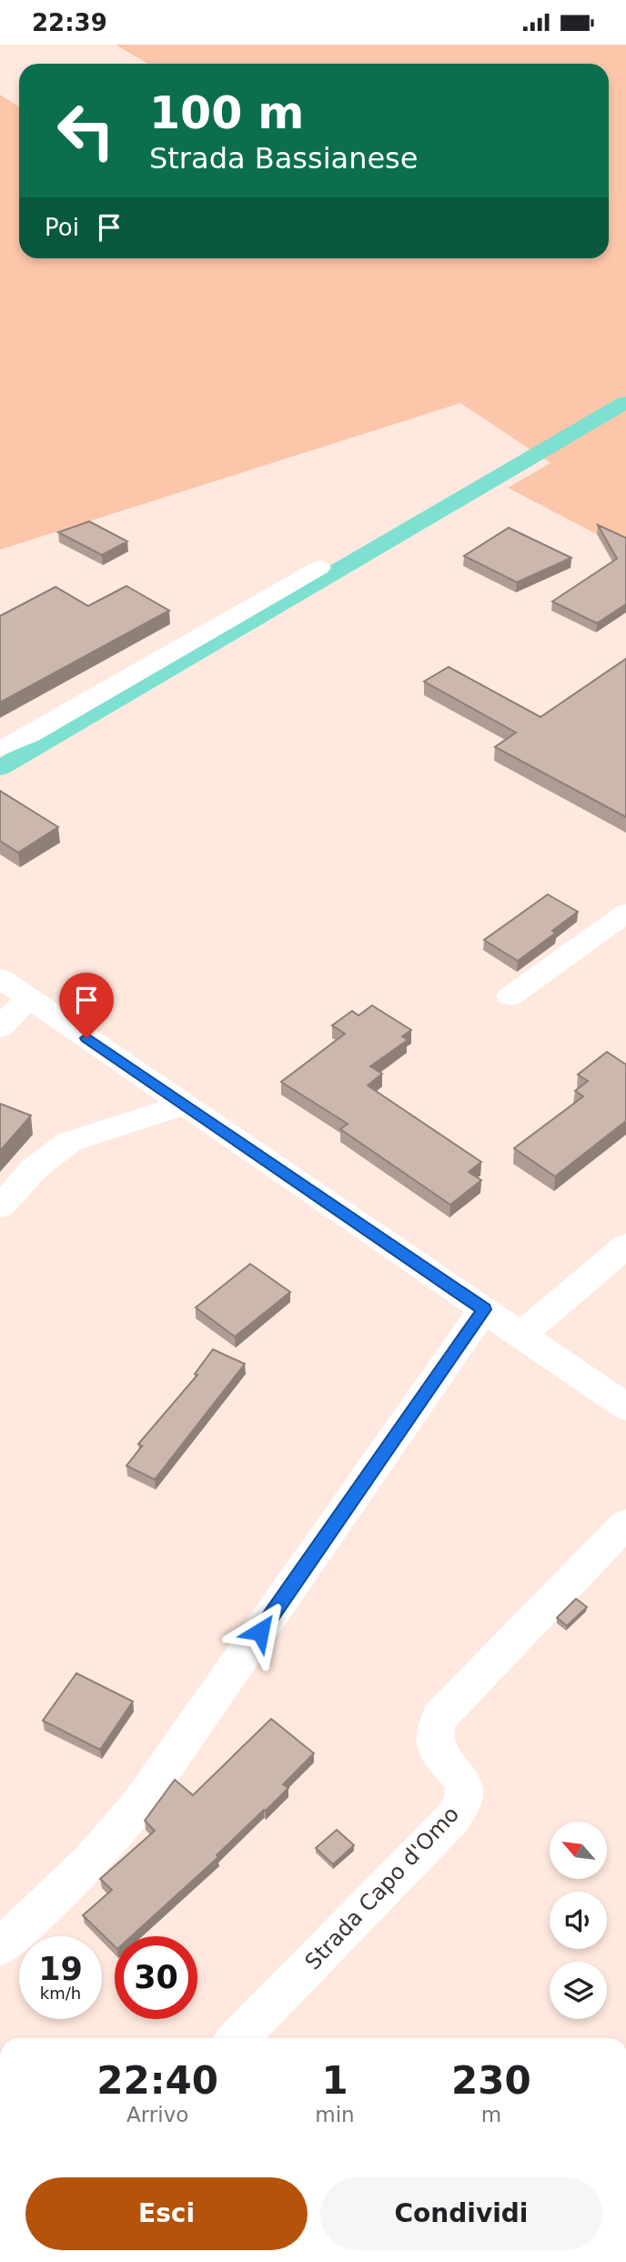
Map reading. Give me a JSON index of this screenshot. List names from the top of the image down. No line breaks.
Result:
{"streets":{"street":["Strada Capo d'Omo"]},"north":"top left","page":{"status":"22:39","turn":["100 m","Strada Bassianese"],"then":"Poi","speed":"19 km/h","limit":"30","eta":["22:40","Arrivo","1","min","230","m"],"buttons":["Esci","Condividi"]}}
